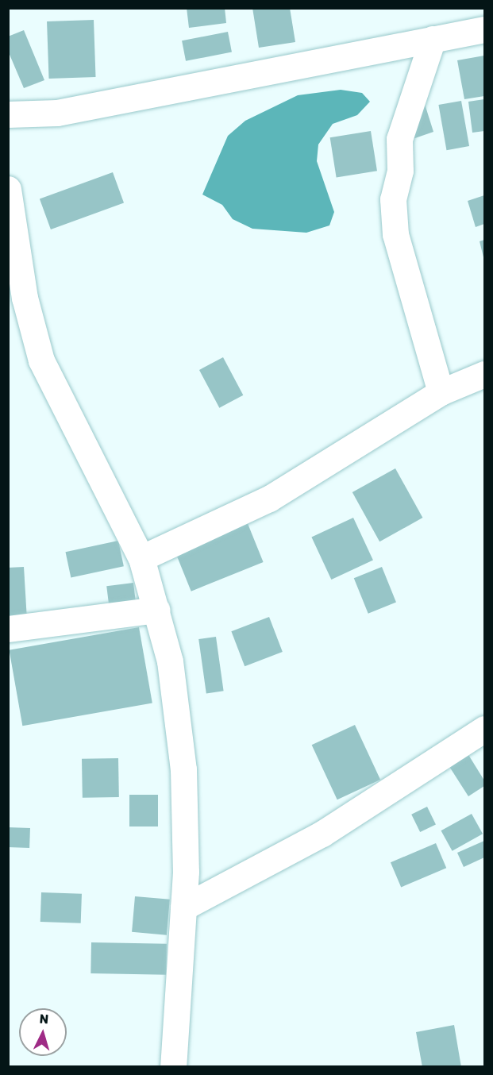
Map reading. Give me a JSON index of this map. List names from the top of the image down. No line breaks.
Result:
{"north":"top"}
